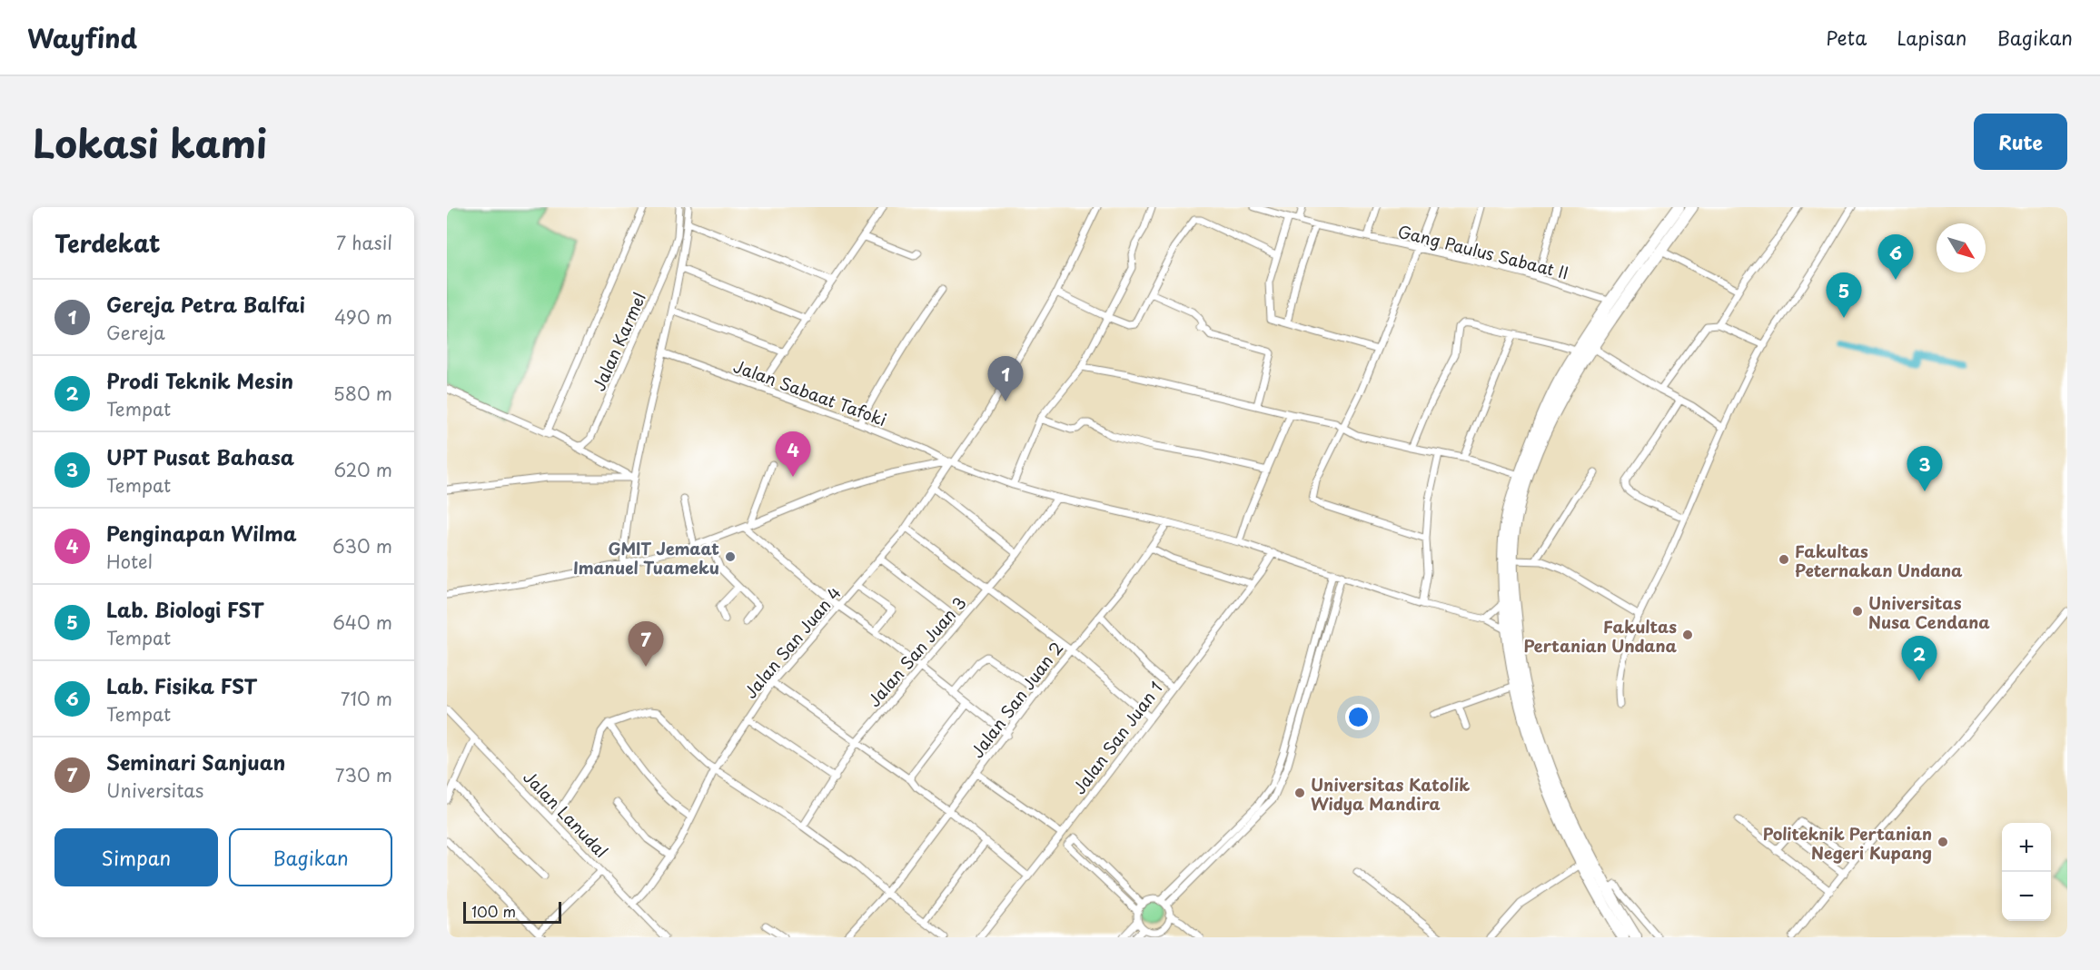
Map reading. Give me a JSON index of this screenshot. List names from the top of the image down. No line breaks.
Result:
{"streets":{"street":["Gang Paulus Sabaat II","Jalan Karmel","Jalan Sabaat Tafoki","Jalan San Juan 4","Jalan San Juan 3","Jalan San Juan 2","Jalan San Juan 1","Jalan Lanudal"]},"crossings":[["Jalan Sabaat Tafoki","Jalan San Juan 4"],["Jalan Sabaat Tafoki","Jalan San Juan 3"],["Jalan Sabaat Tafoki","Jalan San Juan 2"],["Jalan Sabaat Tafoki","Jalan San Juan 1"],["Jalan San Juan 4","Jalan Lanudal"]],"places":["GMIT Jemaat Imanuel Tuameku","Fakultas Peternakan Undana","Universitas Nusa Cendana","Fakultas Pertanian Undana","Universitas Katolik Widya Mandira","Politeknik Pertanian Negeri Kupang"],"scale_bar":"100 m","north":"bottom right","page":{"header":"Wayfind","nav":["Peta","Lapisan","Bagikan"],"title":"Lokasi kami","buttons":["Rute",["Simpan","Bagikan"]],"heading":["Terdekat","7 hasil"],"pins":["6","5","1","4","3","7","2"],"list":[{"mark":"1","name":"Gereja Petra Balfai","note":"Gereja","value":"490 m"},{"mark":"2","name":"Prodi Teknik Mesin","note":"Tempat","value":"580 m"},{"mark":"3","name":"UPT Pusat Bahasa","note":"Tempat","value":"620 m"},{"mark":"4","name":"Penginapan Wilma","note":"Hotel","value":"630 m"},{"mark":"5","name":"Lab. Biologi FST","note":"Tempat","value":"640 m"},{"mark":"6","name":"Lab. Fisika FST","note":"Tempat","value":"710 m"},{"mark":"7","name":"Seminari Sanjuan","note":"Universitas","value":"730 m"}],"map_buttons":["+","−"],"scale":"100 m"}}
